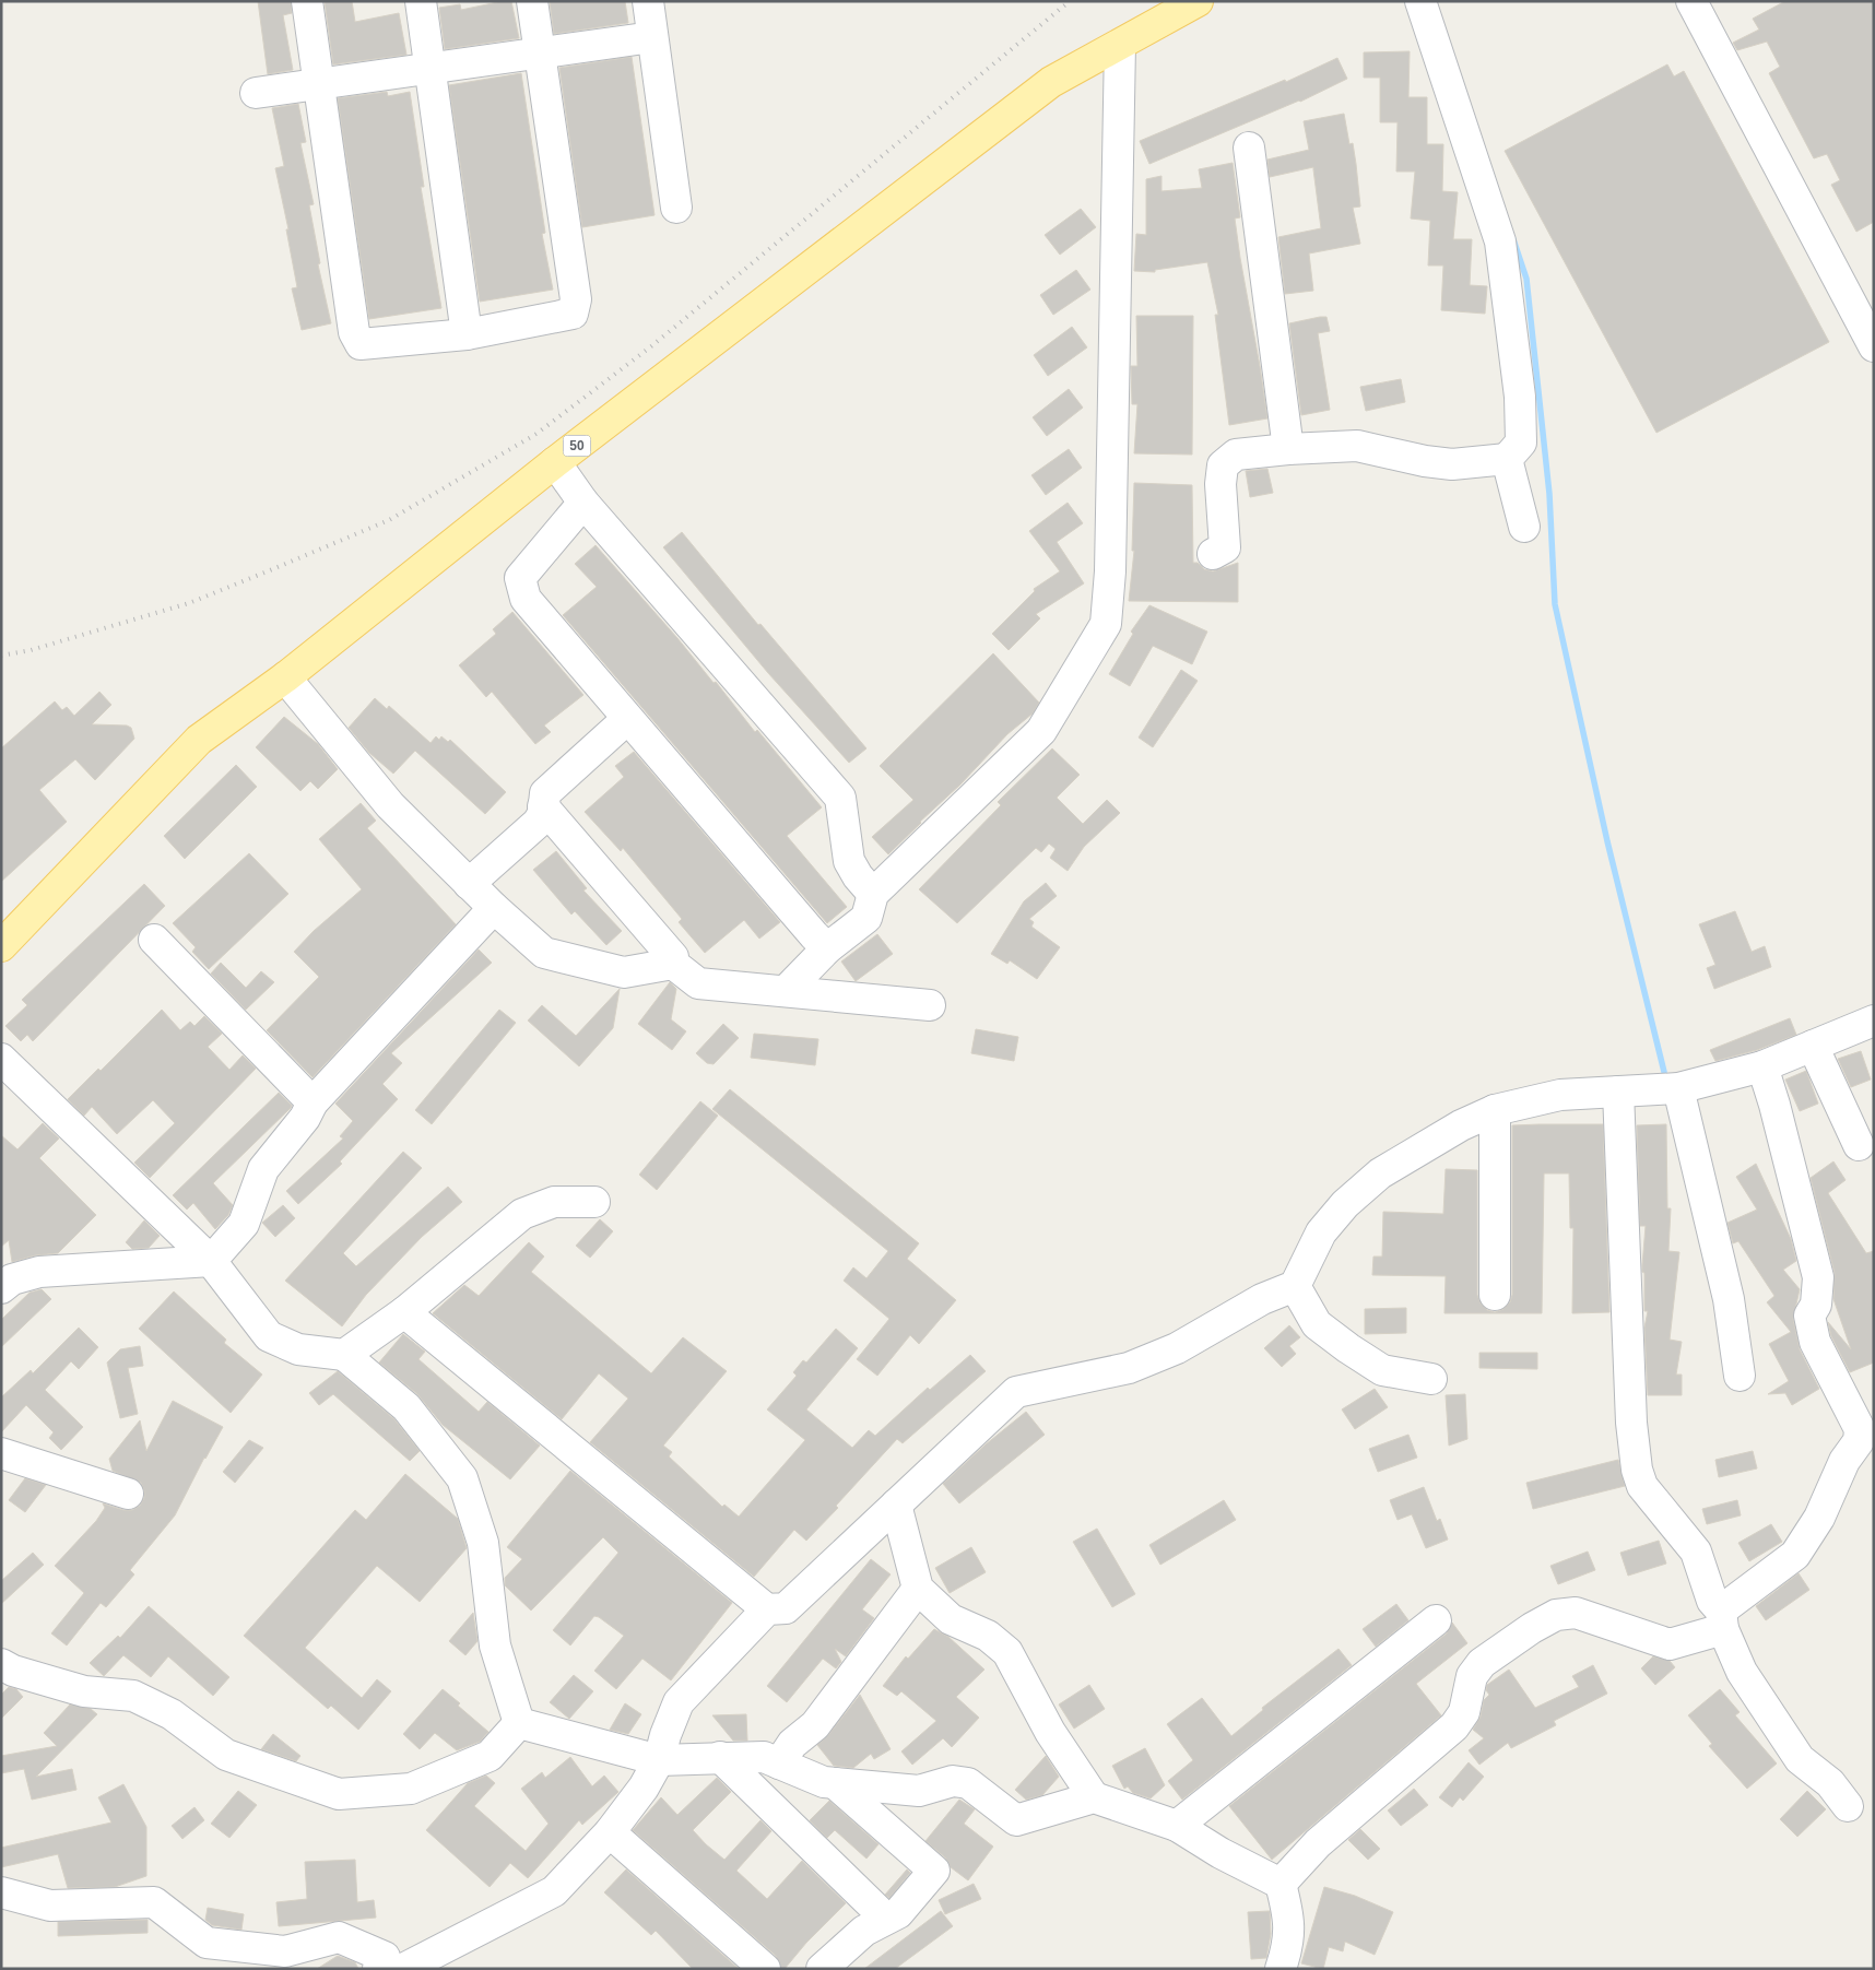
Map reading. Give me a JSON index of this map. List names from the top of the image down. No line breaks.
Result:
{"streets":{"main road":["50"]}}
